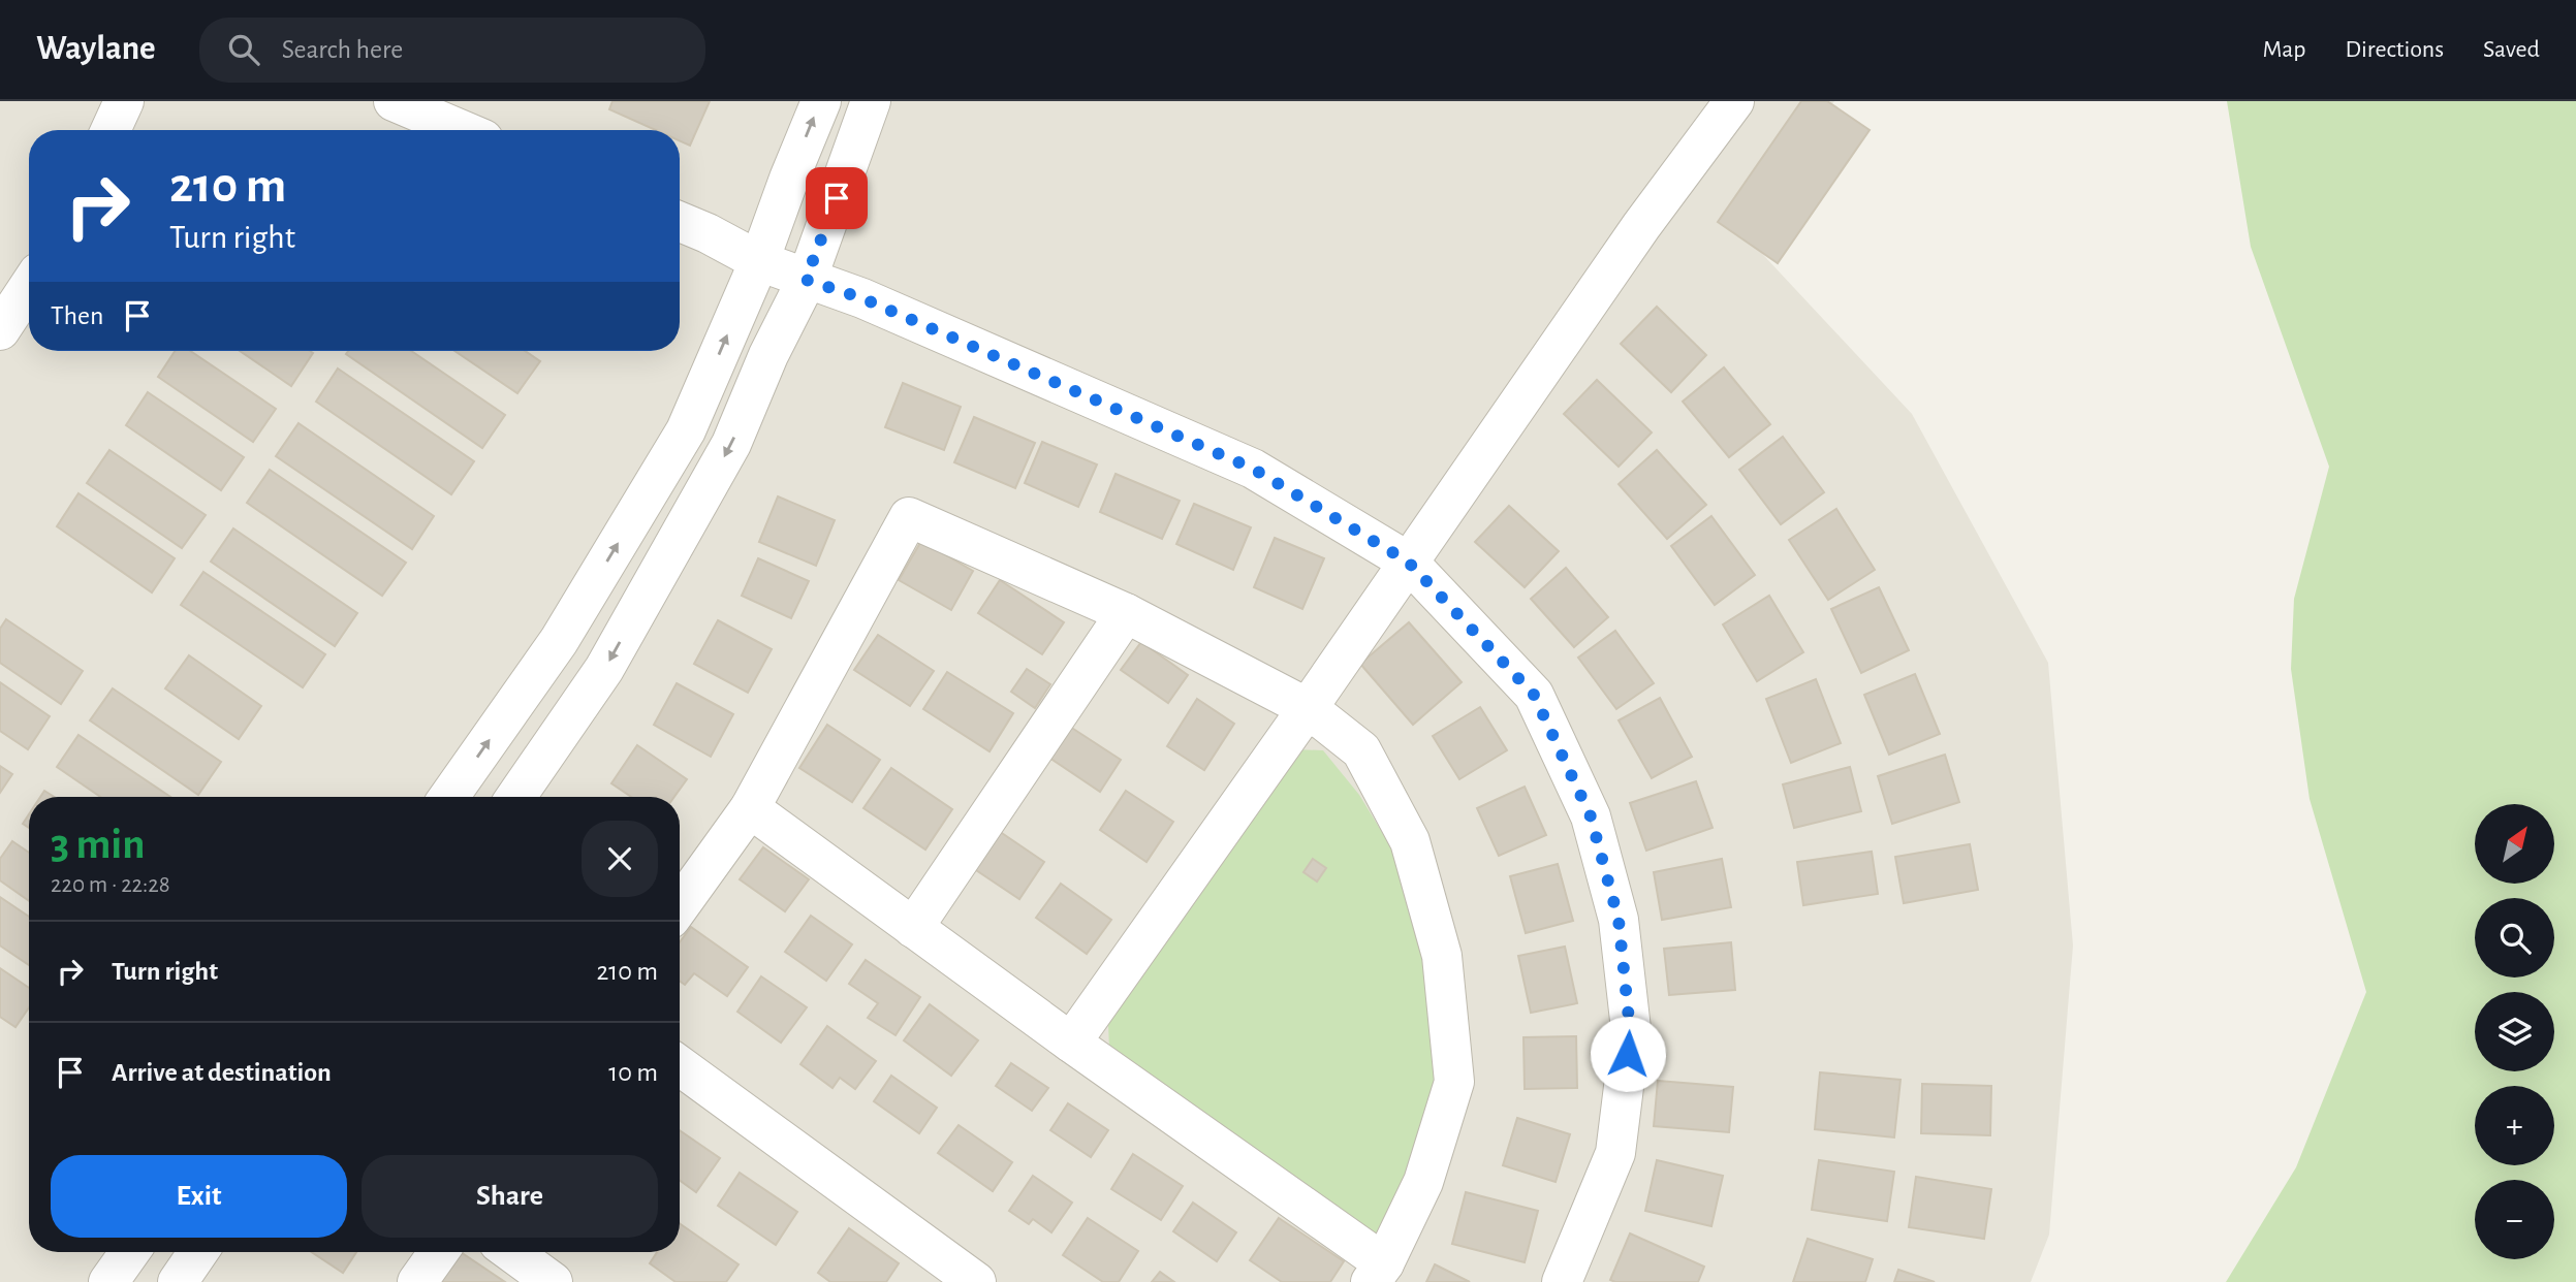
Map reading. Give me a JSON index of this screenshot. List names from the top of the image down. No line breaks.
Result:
{"north":"top right","page":{"header":"Waylane","search":"Search here","nav":["Map","Directions","Saved"],"turn":["210 m","Turn right"],"then":"Then","heading":["3 min","220 m · 22:28"],"map_buttons":["+","−"],"list":[{"name":"Turn right","value":"210 m"},{"name":"Arrive at destination","value":"10 m"}],"buttons":["Exit","Share"]}}
